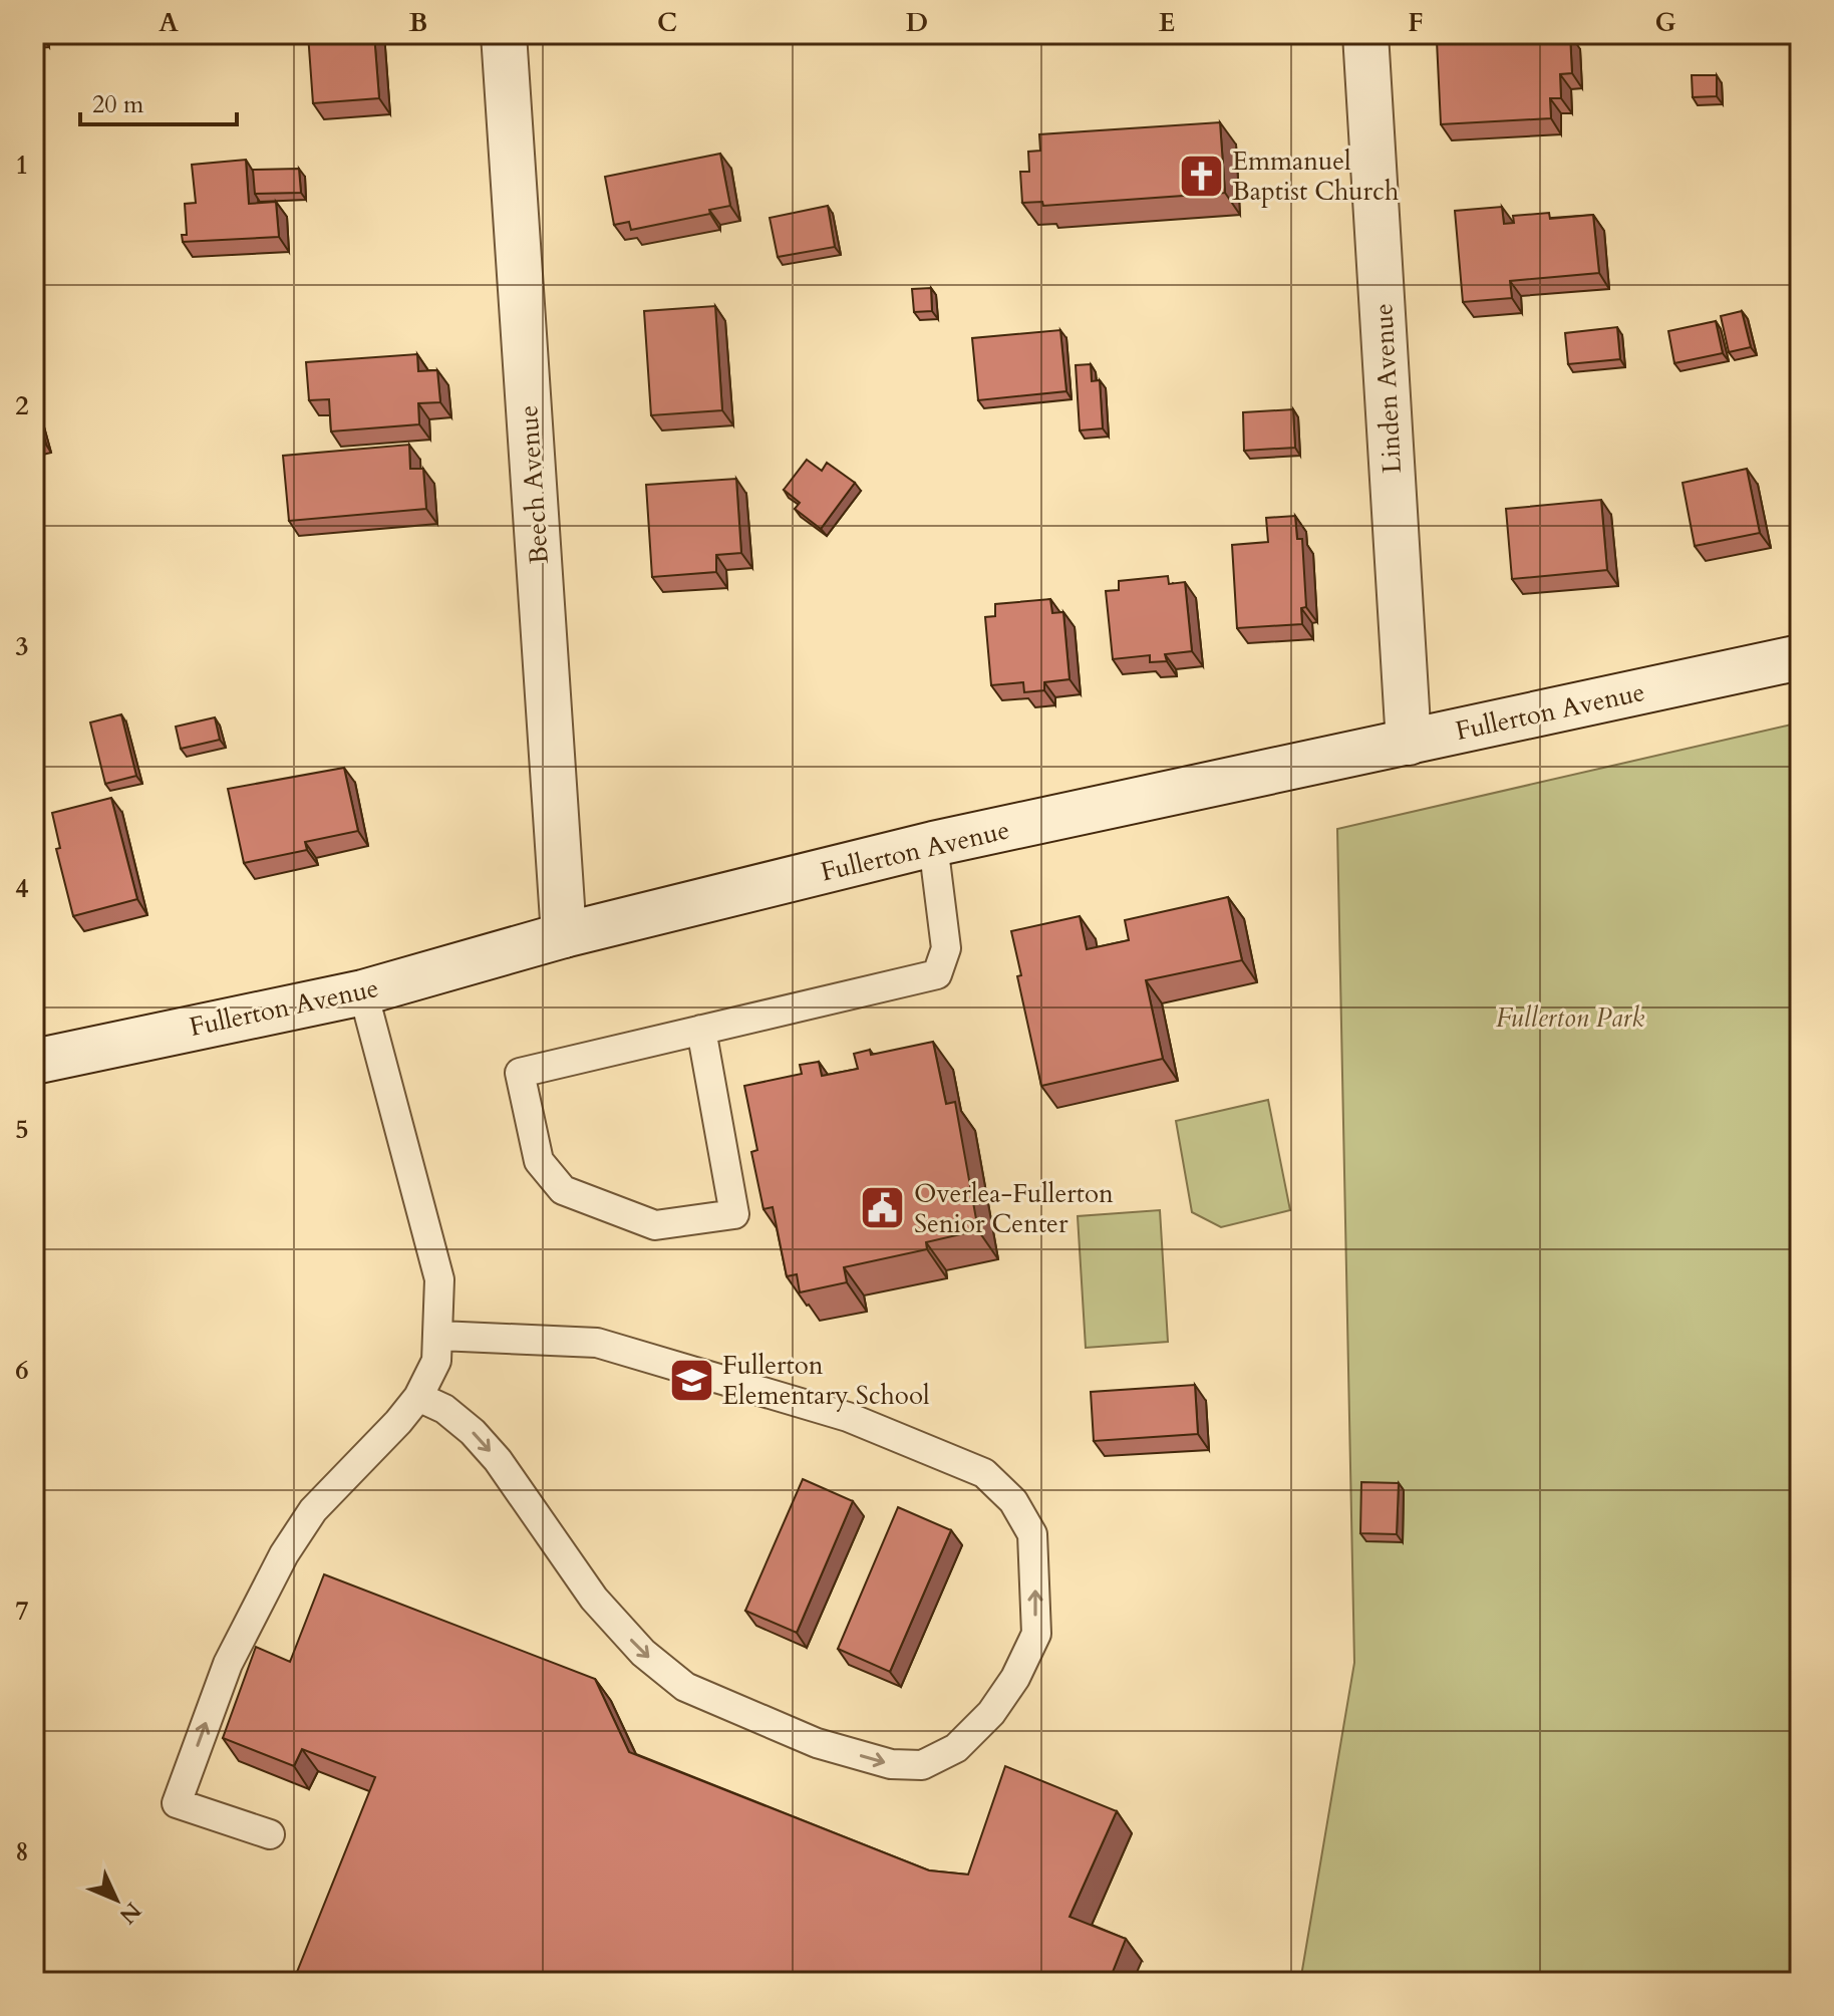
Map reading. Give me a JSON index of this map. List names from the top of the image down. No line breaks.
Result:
{"streets":{"street":["Linden Avenue","Beech Avenue","Fullerton Avenue"]},"crossings":[["Linden Avenue","Fullerton Avenue"],["Beech Avenue","Fullerton Avenue"]],"parks":["Fullerton Park"],"places":{"church":["Emmanuel Baptist Church"],"public building":["Overlea-Fullerton Senior Center"],"school or university":["Fullerton Elementary School"]},"scale_bar":"20 m","north":"bottom right","grid":{"columns":["A","B","C","D","E","F","G"],"rows":["1","2","3","4","5","6","7","8"]}}
